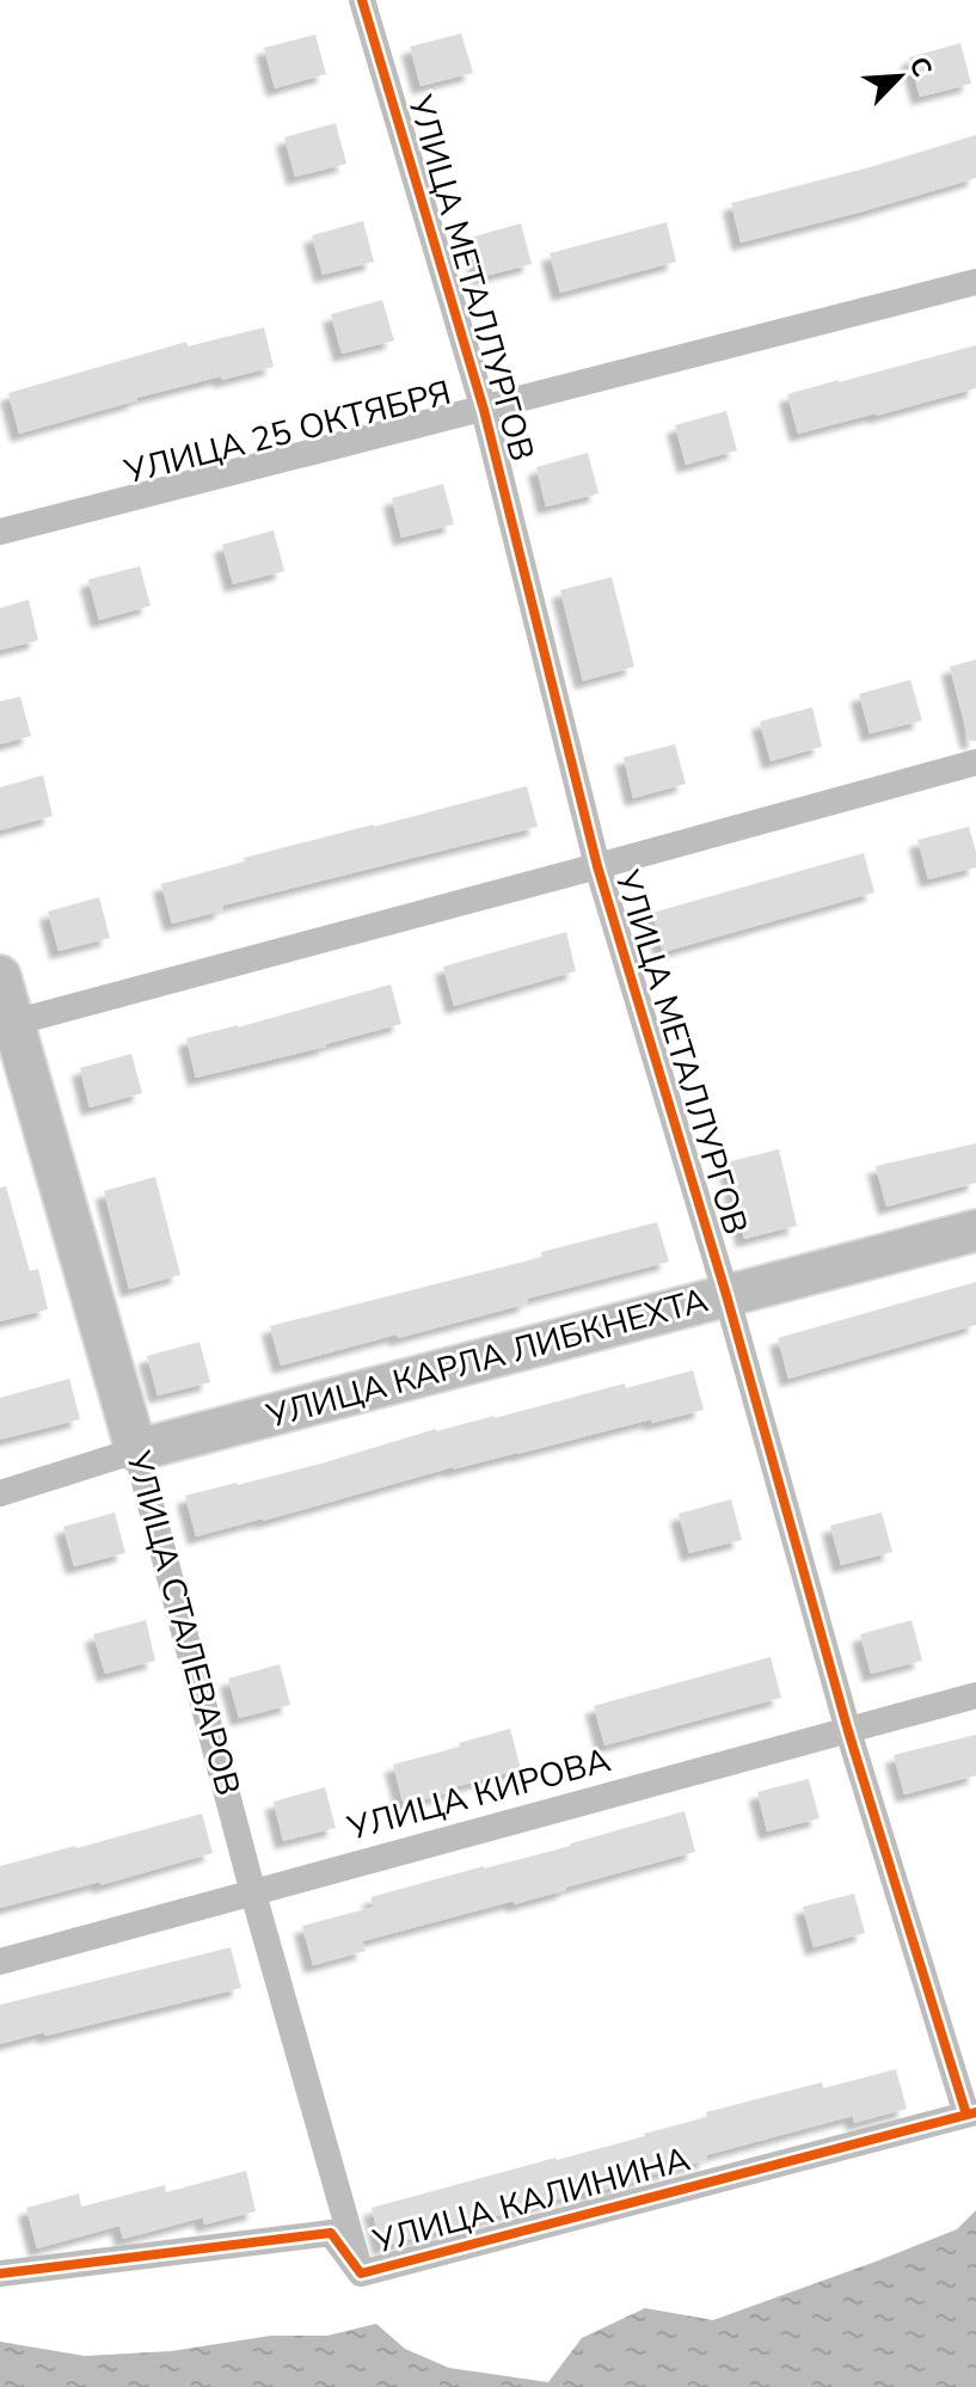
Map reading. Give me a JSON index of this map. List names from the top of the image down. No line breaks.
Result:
{"streets":{"main road":["УЛИЦА КАРЛА ЛИБКНЕХТА","УЛИЦА СТАЛЕВАРОВ"],"street":["УЛИЦА МЕТАЛЛУРГОВ","УЛИЦА 25 ОКТЯБРЯ","УЛИЦА КИРОВА","УЛИЦА КАЛИНИНА"]},"crossings":[["УЛИЦА МЕТАЛЛУРГОВ","УЛИЦА 25 ОКТЯБРЯ"],["УЛИЦА МЕТАЛЛУРГОВ","УЛИЦА КАРЛА ЛИБКНЕХТА"],["УЛИЦА МЕТАЛЛУРГОВ","УЛИЦА КИРОВА"],["УЛИЦА МЕТАЛЛУРГОВ","УЛИЦА КАЛИНИНА"],["УЛИЦА КАРЛА ЛИБКНЕХТА","УЛИЦА СТАЛЕВАРОВ"],["УЛИЦА СТАЛЕВАРОВ","УЛИЦА КИРОВА"],["УЛИЦА СТАЛЕВАРОВ","УЛИЦА КАЛИНИНА"]],"north":"top right"}
